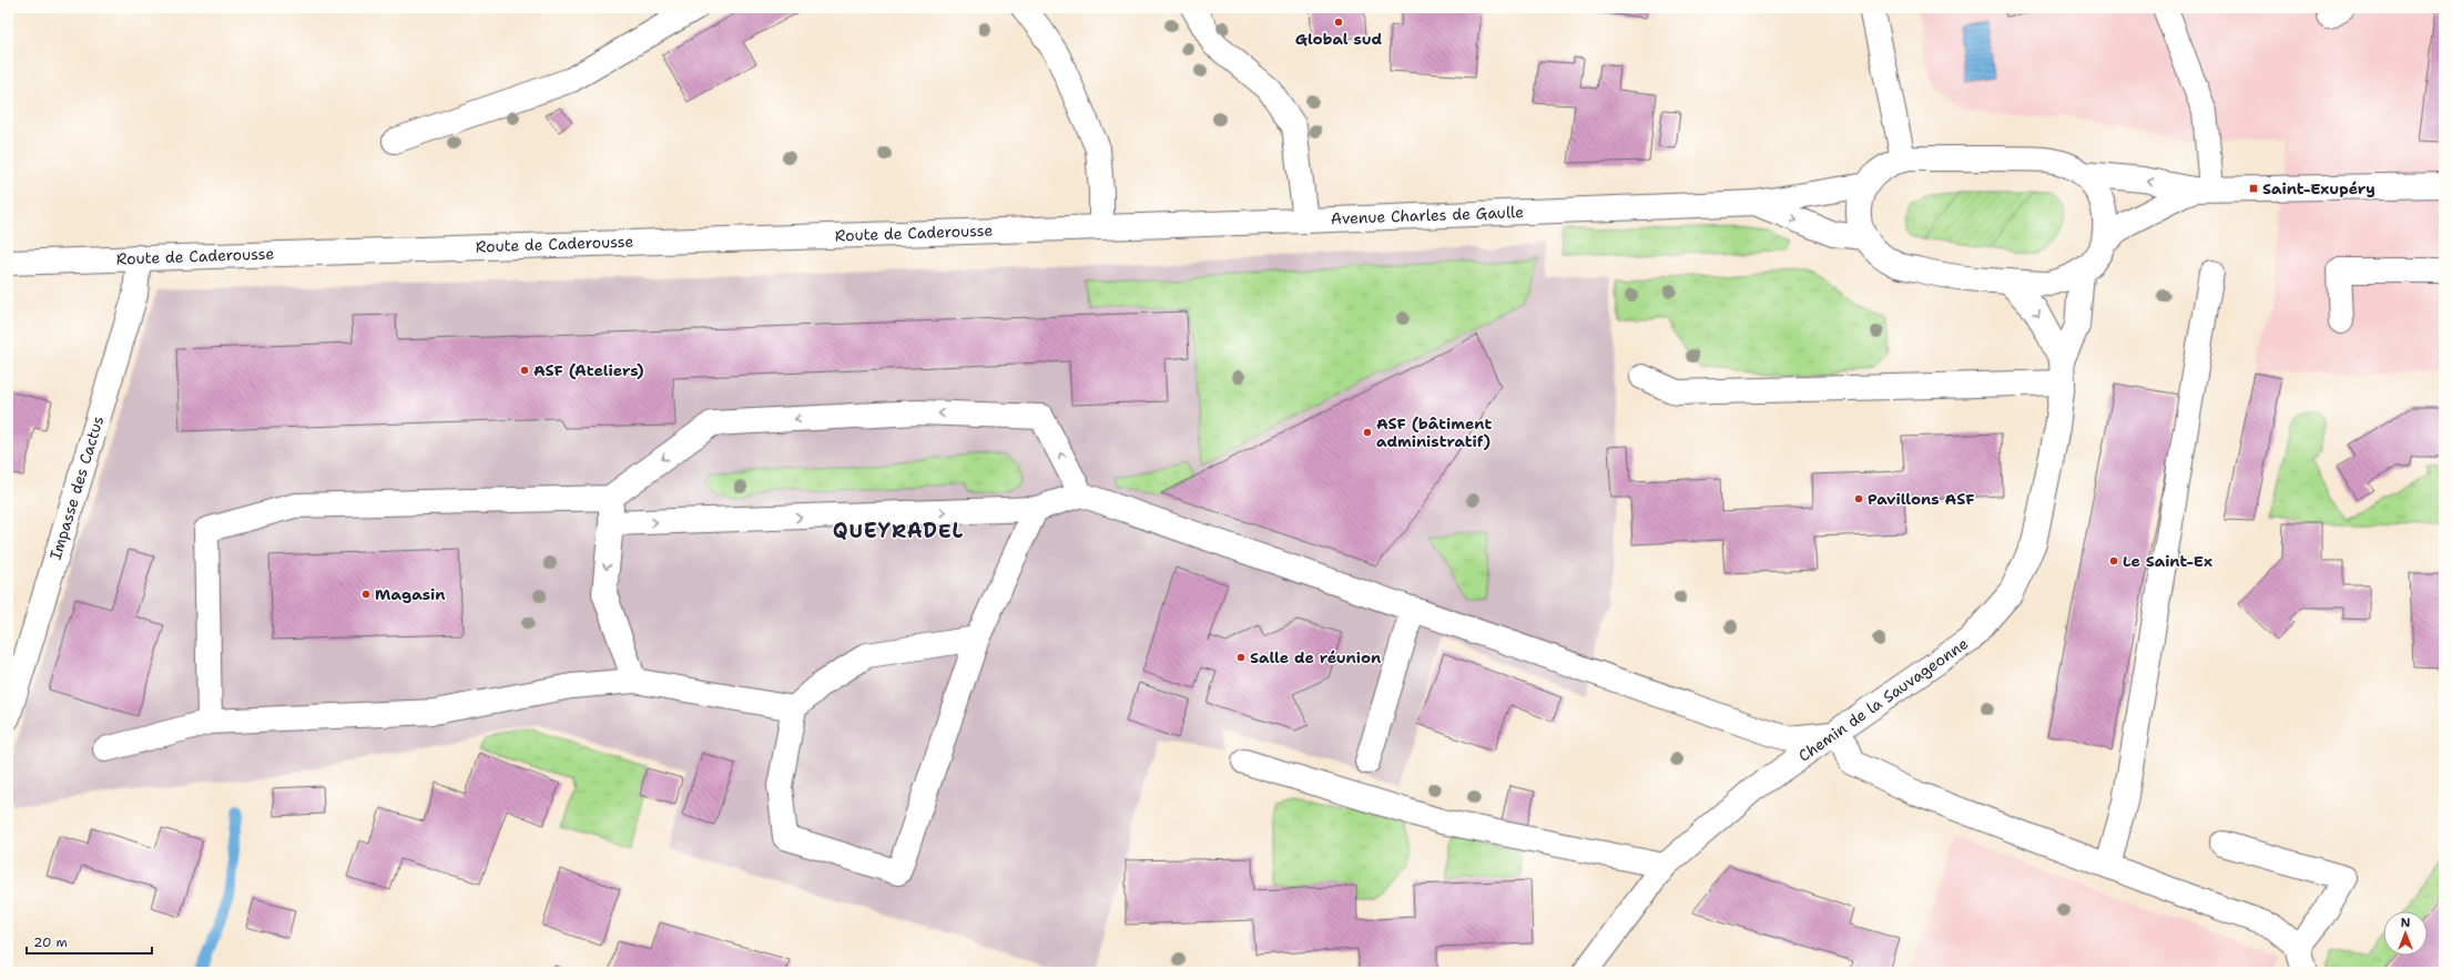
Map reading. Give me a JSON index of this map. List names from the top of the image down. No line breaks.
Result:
{"streets":{"main road":["Avenue Charles de Gaulle","Route de Caderousse","Impasse des Cactus","Chemin de la Sauvageonne"]},"crossings":[["Avenue Charles de Gaulle","Route de Caderousse"],["Route de Caderousse","Impasse des Cactus"]],"districts":["QUEYRADEL"],"places":{"other":["Global sud","ASF (Ateliers)","ASF (bâtiment administratif)","Pavillons ASF","Le Saint-Ex","Magasin","Salle de réunion"],"transit":["Saint-Exupéry"]},"scale_bar":"20 m","north":"top"}
